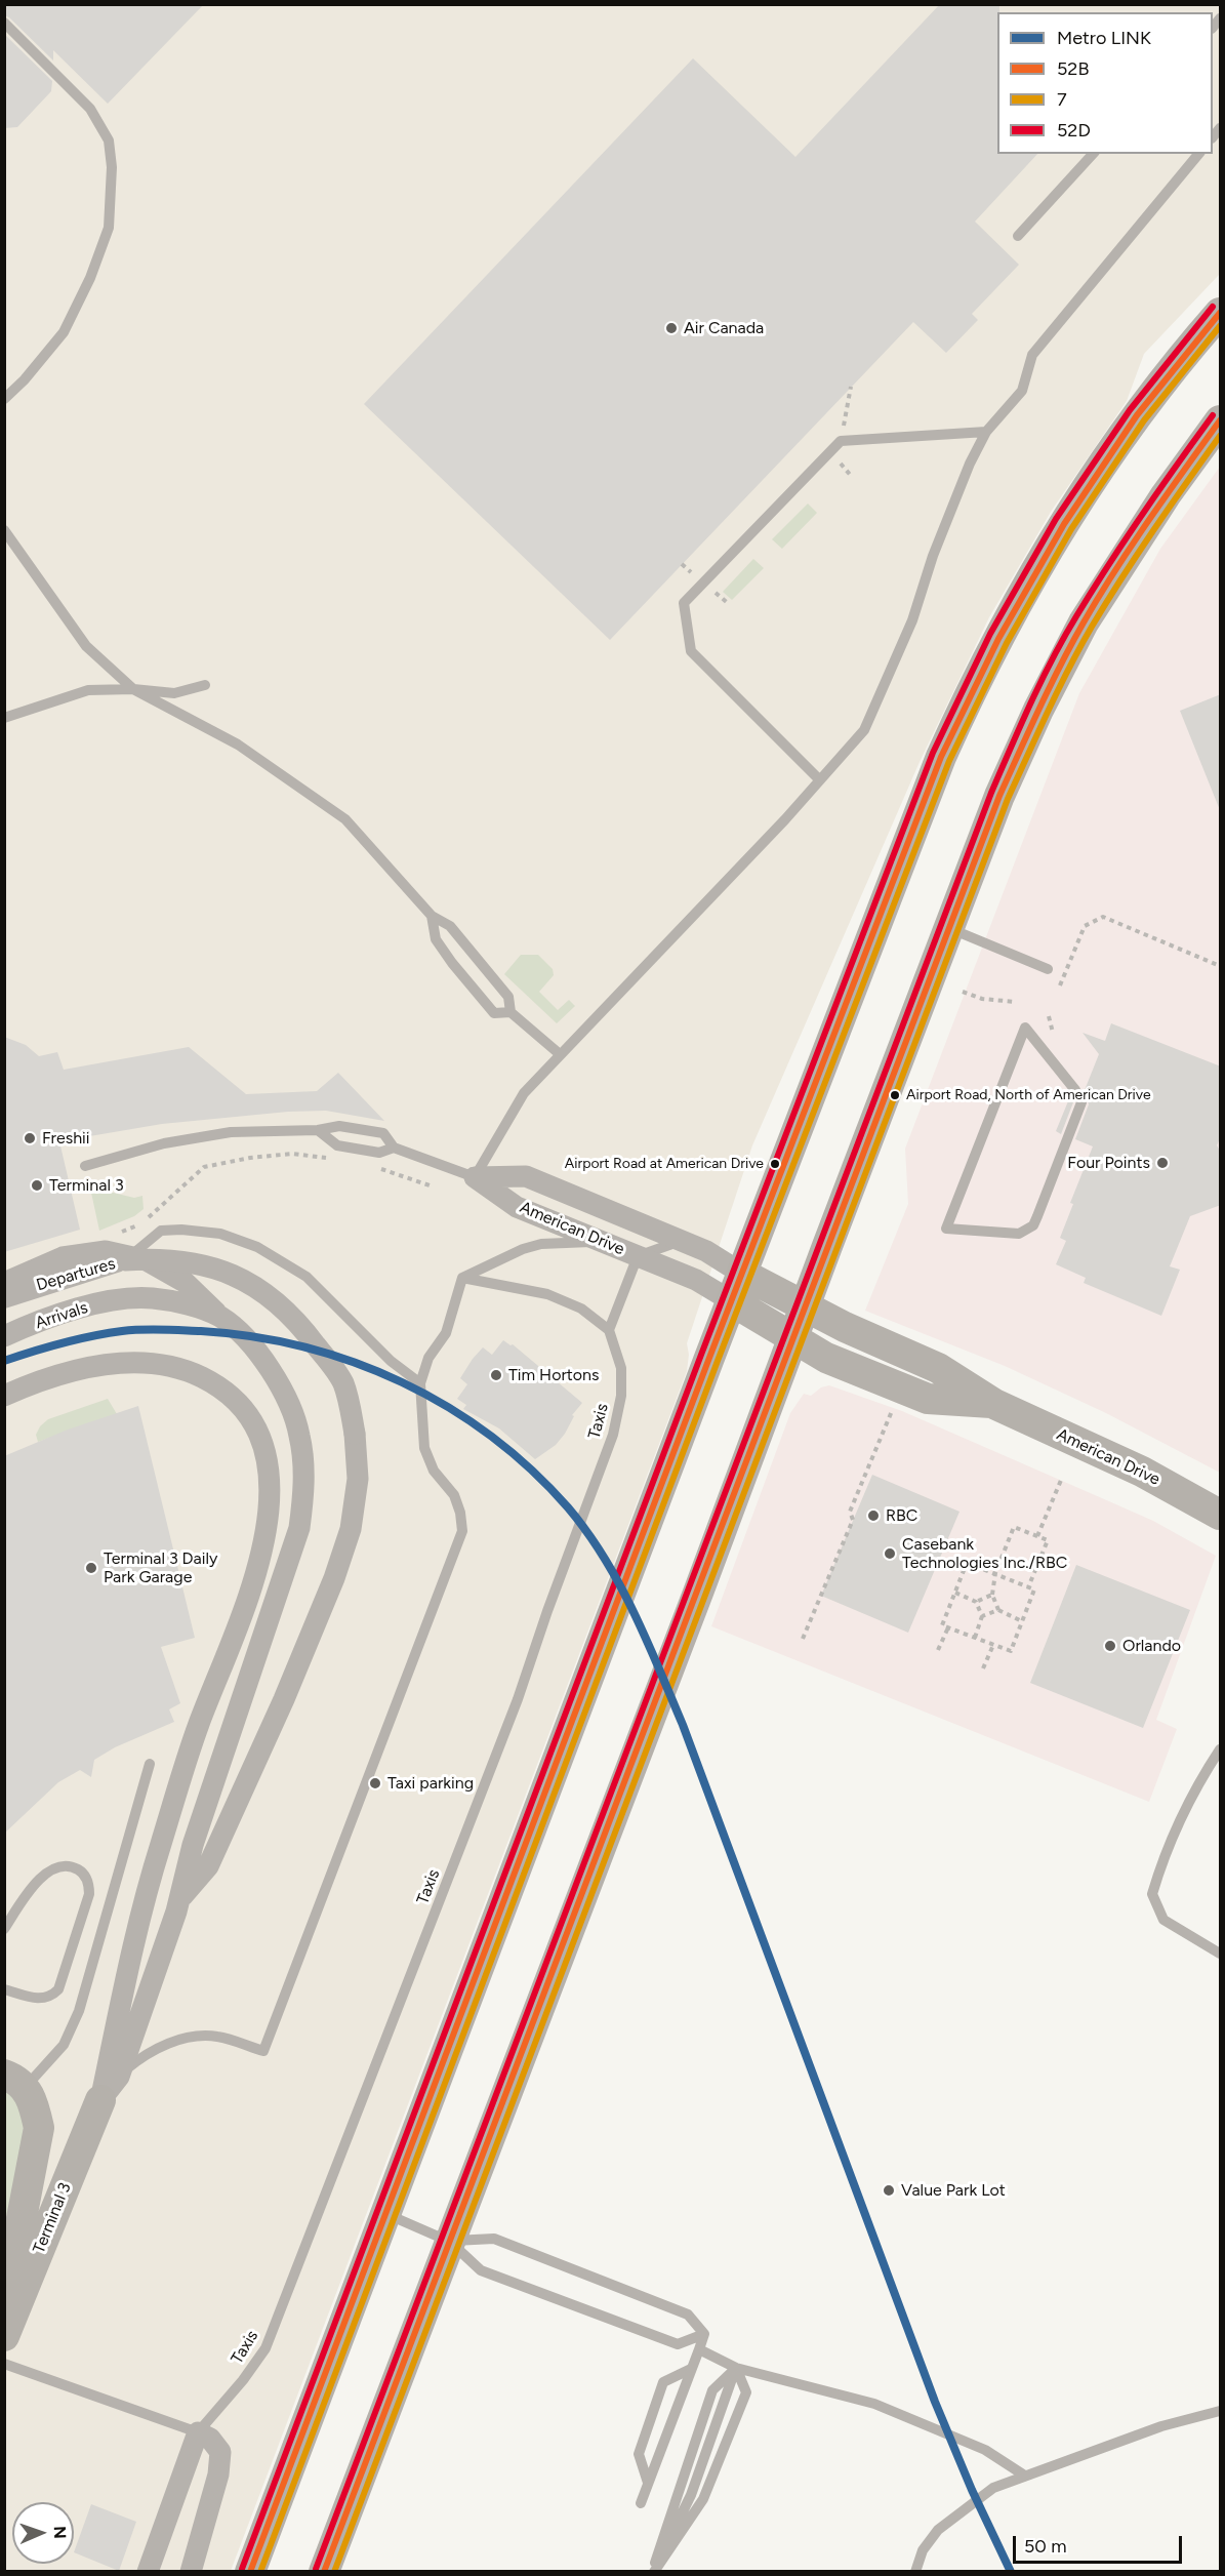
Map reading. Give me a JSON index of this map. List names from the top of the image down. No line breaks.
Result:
{"streets":{"main road":["American Drive","Terminal 3"],"street":["Departures","Arrivals"],"lane":["Taxis"]},"places":["Air Canada","Airport Road, North of American Drive","Freshii","Four Points","Airport Road at American Drive","Terminal 3","Tim Hortons","RBC","Casebank Technologies Inc./RBC","Terminal 3 Daily Park Garage","Orlando","Taxi parking","Value Park Lot"],"lines":["transit line 52D","transit line 52B","transit line 7","metro line LINK"],"legend":["Metro LINK","52B","7","52D"],"scale_bar":"50 m","north":"right"}
